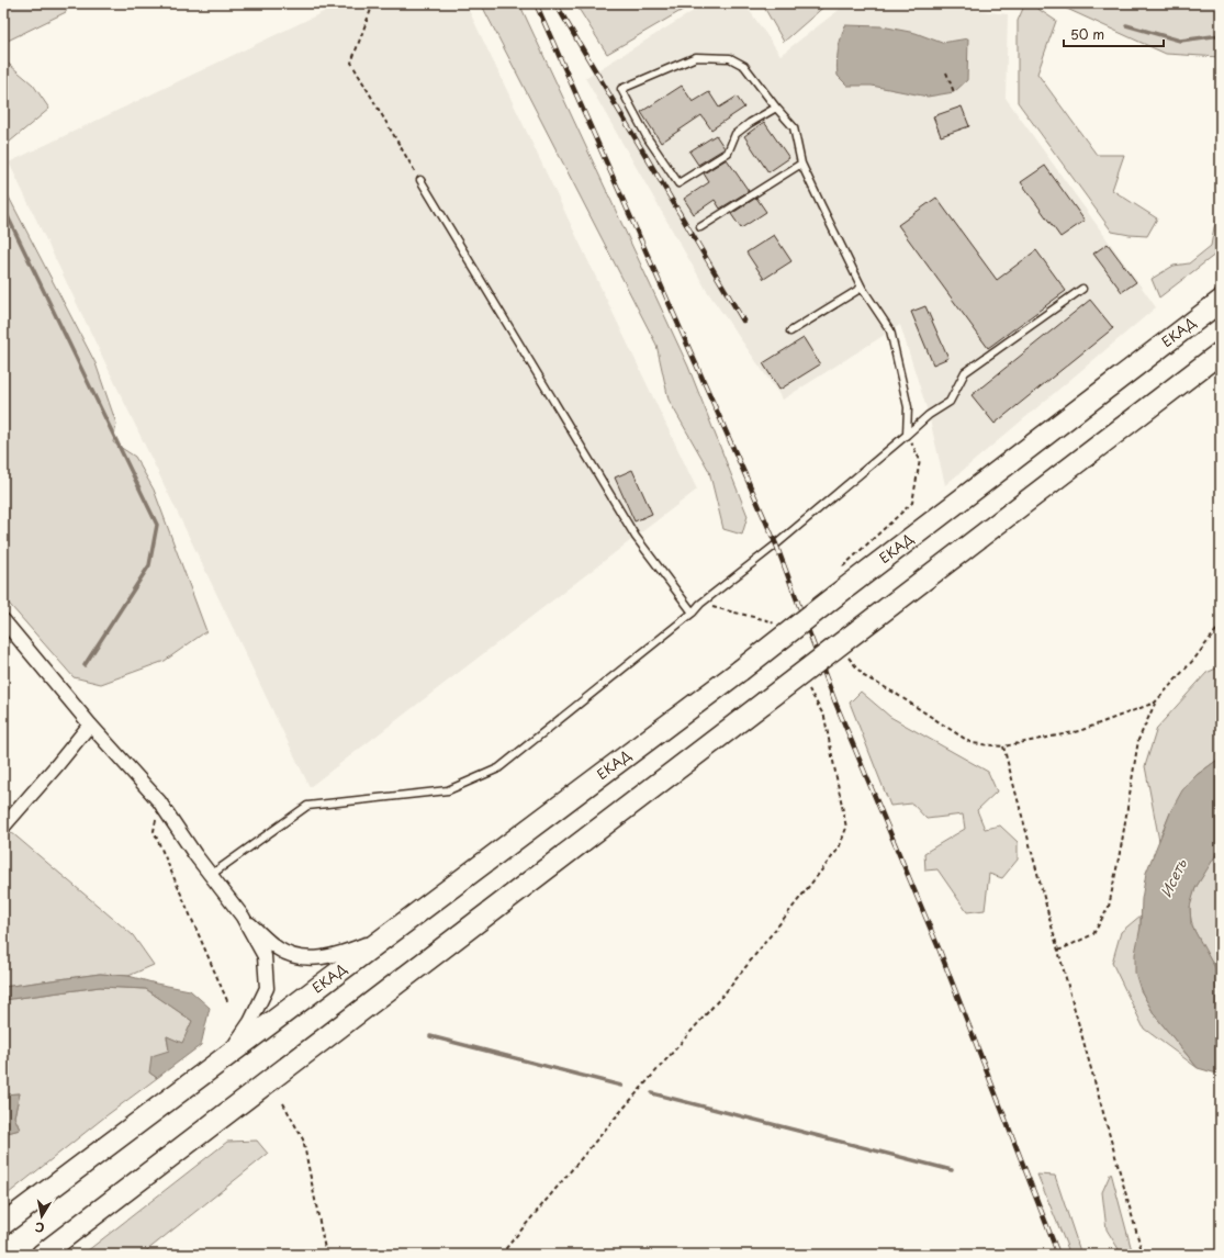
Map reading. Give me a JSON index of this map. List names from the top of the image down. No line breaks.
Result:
{"streets":{"highway":["ЕКАД"]},"water":["Исеть"],"scale_bar":"50 m","north":"bottom"}
